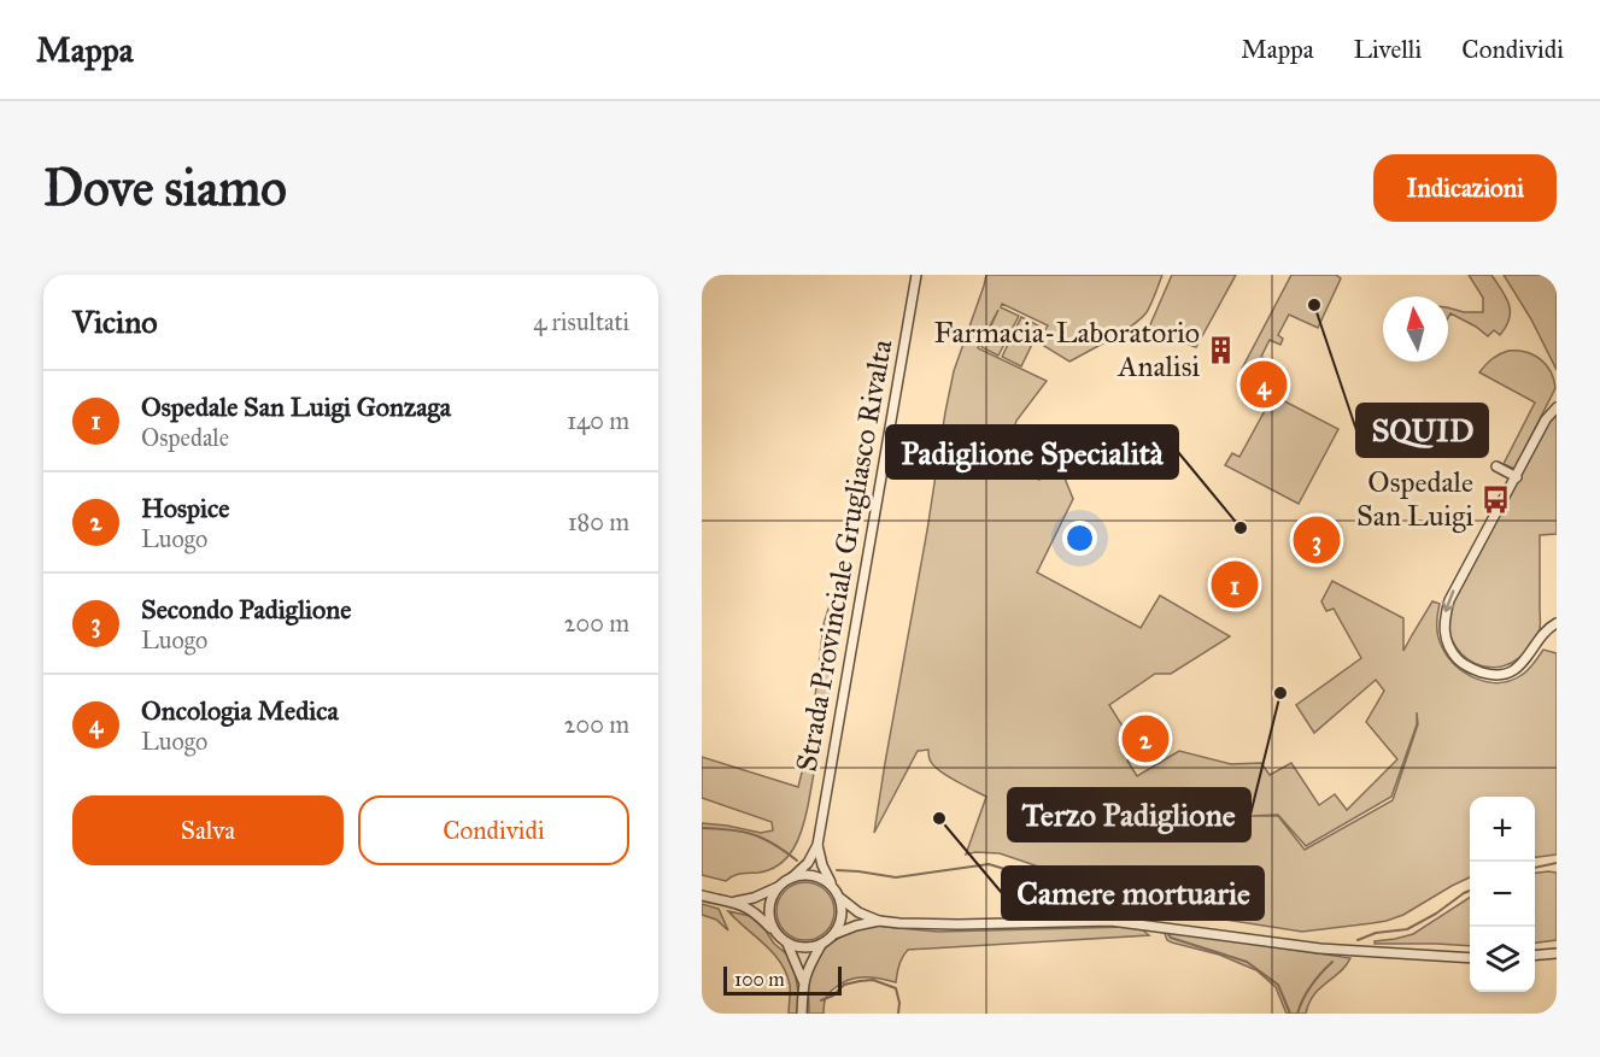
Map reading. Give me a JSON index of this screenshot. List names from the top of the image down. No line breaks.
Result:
{"streets":{"street":["Strada Provinciale Grugliasco Rivalta"]},"places":{"other":["SQUID","Padiglione Specialità","Terzo Padiglione","Camere mortuarie"],"building":["Farmacia-Laboratorio Analisi"],"bus stop":["Ospedale San Luigi"]},"scale_bar":"100 m","north":"top","page":{"header":"Mappa","nav":["Mappa","Livelli","Condividi"],"buttons":["Indicazioni",["Salva","Condividi"]],"title":"Dove siamo","heading":["Vicino","4 risultati"],"pins":["4","3","1","2"],"list":[{"mark":"1","name":"Ospedale San Luigi Gonzaga","note":"Ospedale","value":"140 m"},{"mark":"2","name":"Hospice","note":"Luogo","value":"180 m"},{"mark":"3","name":"Secondo Padiglione","note":"Luogo","value":"200 m"},{"mark":"4","name":"Oncologia Medica","note":"Luogo","value":"200 m"}],"map_buttons":["+","−"],"scale":"100 m"}}
